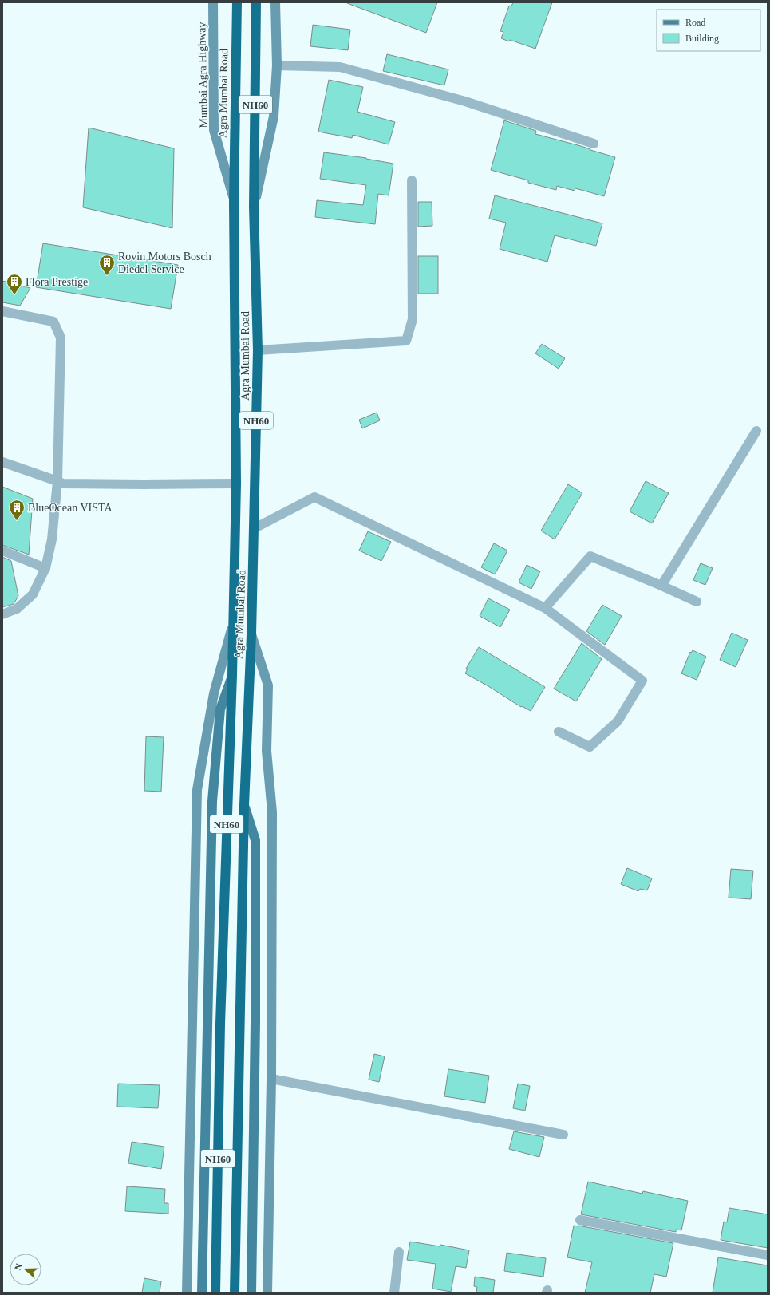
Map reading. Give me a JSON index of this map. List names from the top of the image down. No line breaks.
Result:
{"streets":{"highway":["Agra Mumbai Road","NH60"],"street":["Mumbai Agra Highway"]},"crossings":[["Mumbai Agra Highway","Agra Mumbai Road"],["Agra Mumbai Road","NH60"]],"places":{"building":["Rovin Motors Bosch Diedel Service","Flora Prestige","BlueOcean VISTA"]},"legend":["Road","Building"],"north":"left"}
